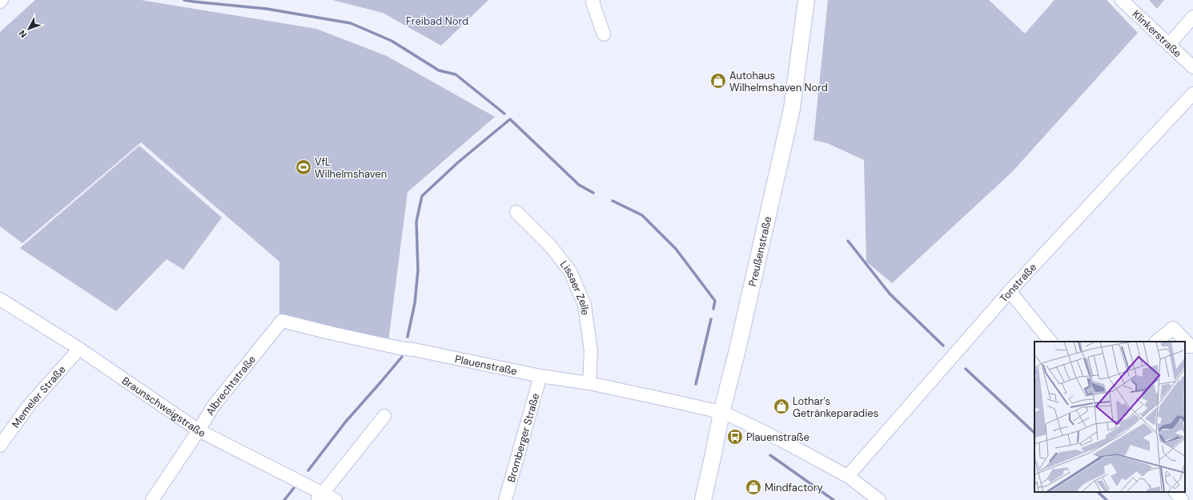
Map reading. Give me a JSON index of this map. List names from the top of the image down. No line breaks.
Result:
{"streets":{"main road":["Preußenstraße"],"street":["Klinkerstraße","Tonstraße","Lissaer Zeile","Plauenstraße","Albrechtstraße","Memeler Straße","Braunschweigstraße","Bromberger Straße"]},"crossings":[["Preußenstraße","Plauenstraße"],["Tonstraße","Plauenstraße"],["Lissaer Zeile","Plauenstraße"],["Plauenstraße","Albrechtstraße"],["Plauenstraße","Bromberger Straße"],["Albrechtstraße","Braunschweigstraße"],["Memeler Straße","Braunschweigstraße"]],"parks":["Freibad Nord"],"places":{"shop":["Autohaus Wilhelmshaven Nord","Lothar's Getränkeparadies","Mindfactory"],"sports":["VfL Wilhelmshaven"],"bus stop":["Plauenstraße"]},"north":"bottom left"}
